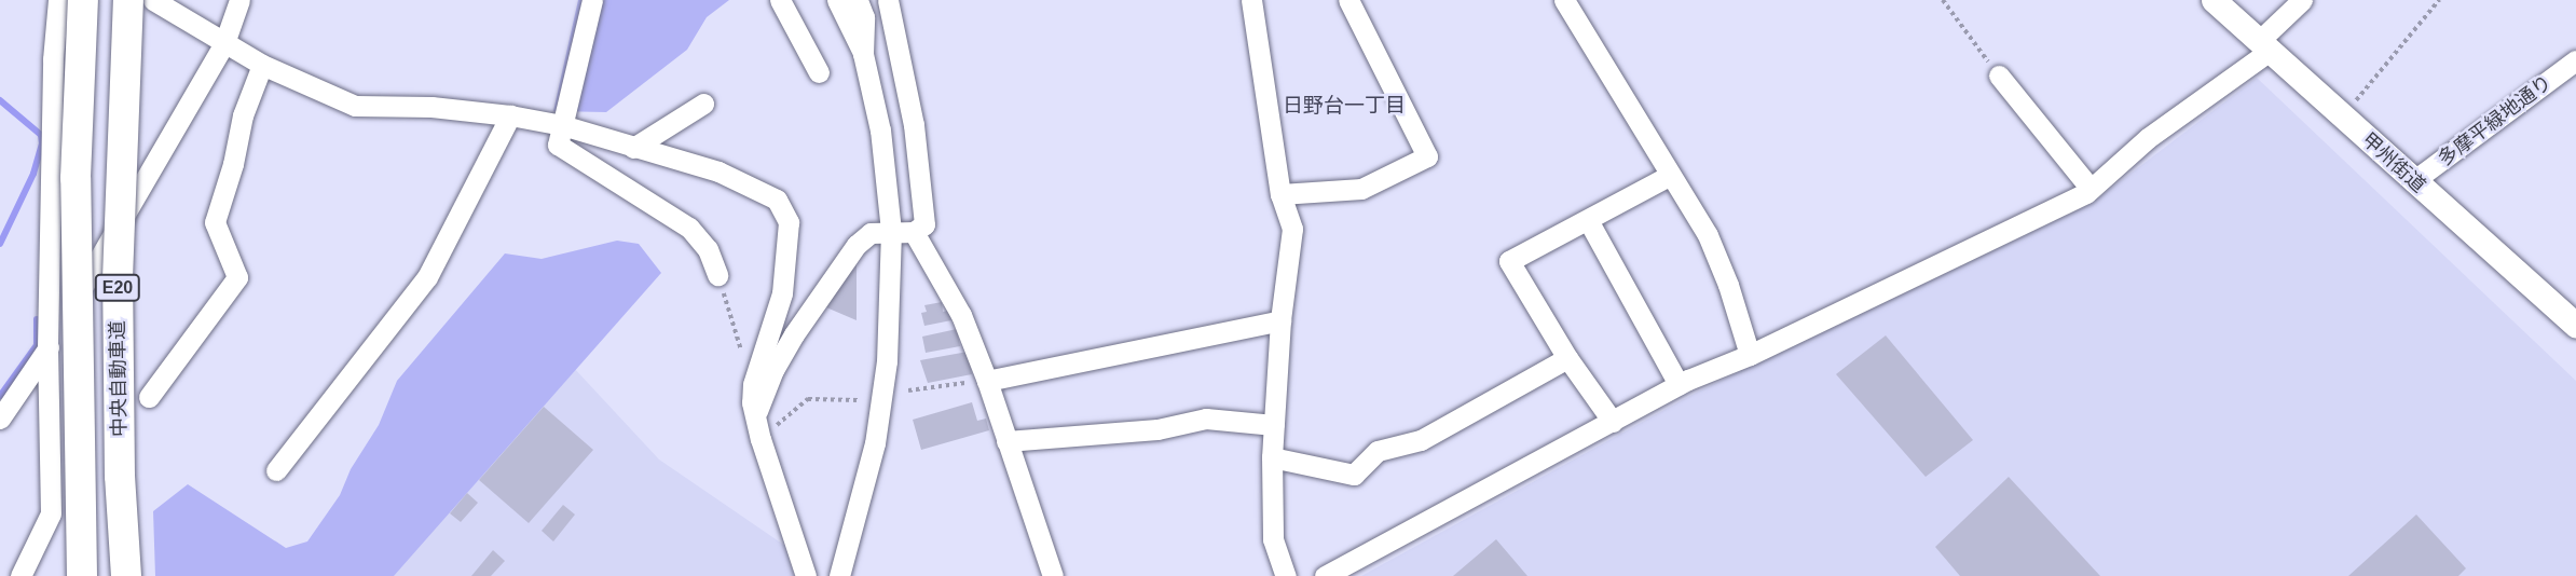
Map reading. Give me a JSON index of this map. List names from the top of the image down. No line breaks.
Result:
{"streets":{"highway":["E20","中央自動車道"],"main road":["甲州街道"],"street":["多摩平緑地通り"]},"crossings":[["多摩平緑地通り","甲州街道"]],"districts":["日野台一丁目"]}
